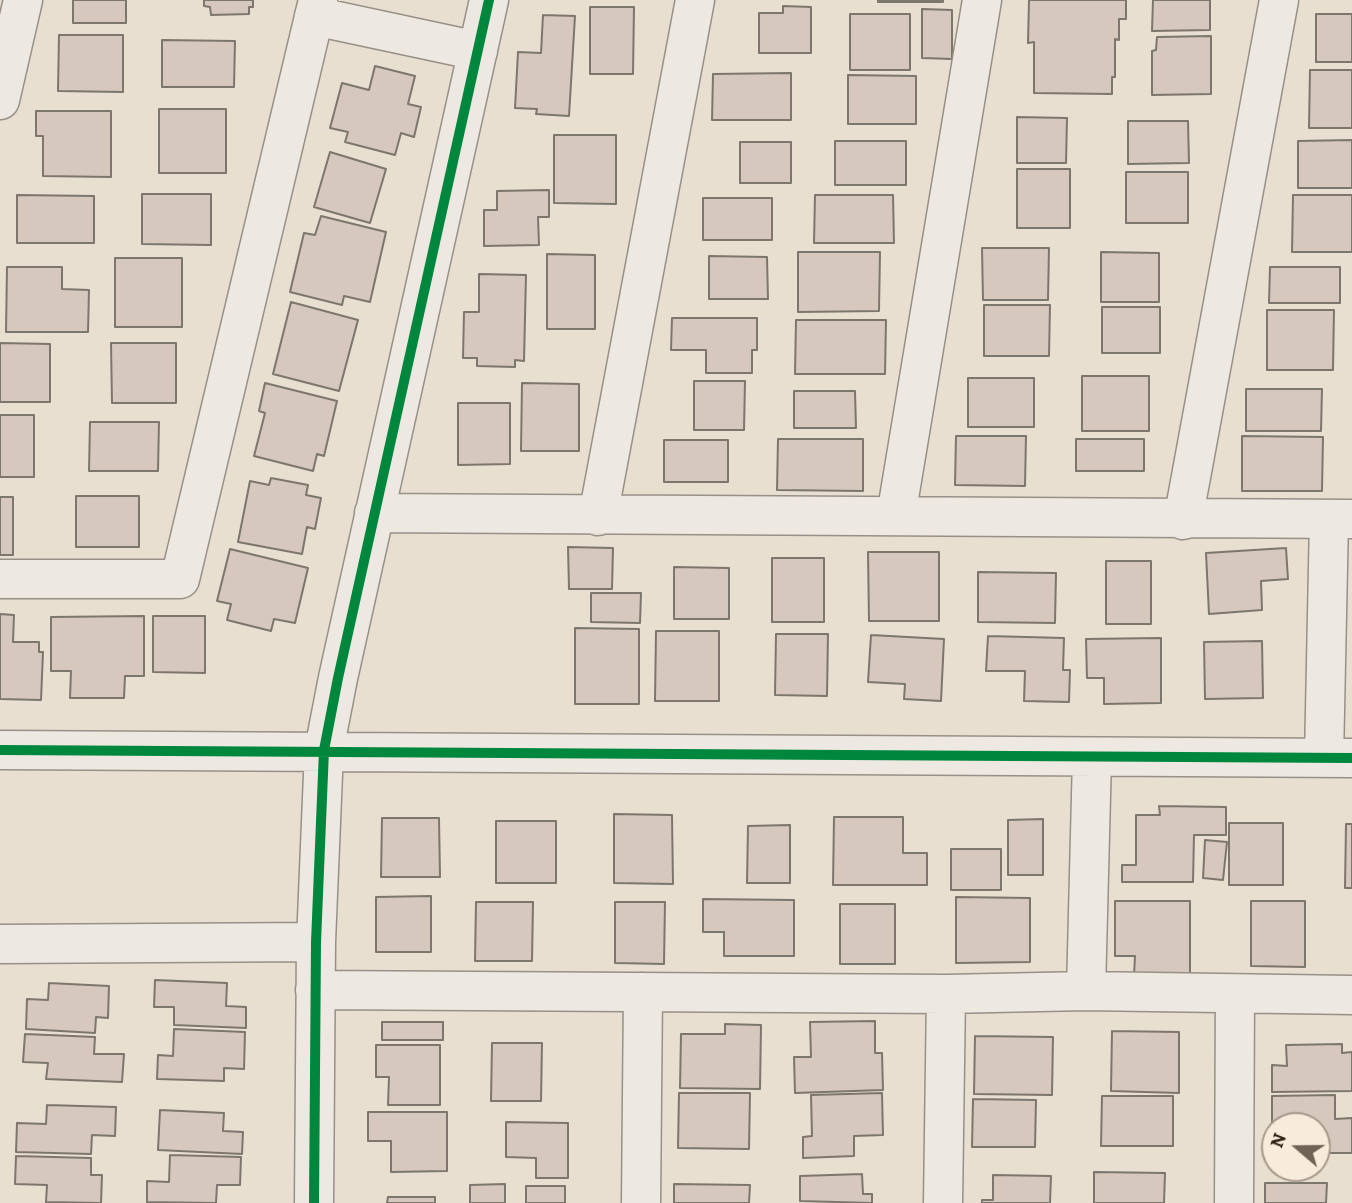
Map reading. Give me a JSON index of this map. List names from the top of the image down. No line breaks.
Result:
{"north":"left"}
